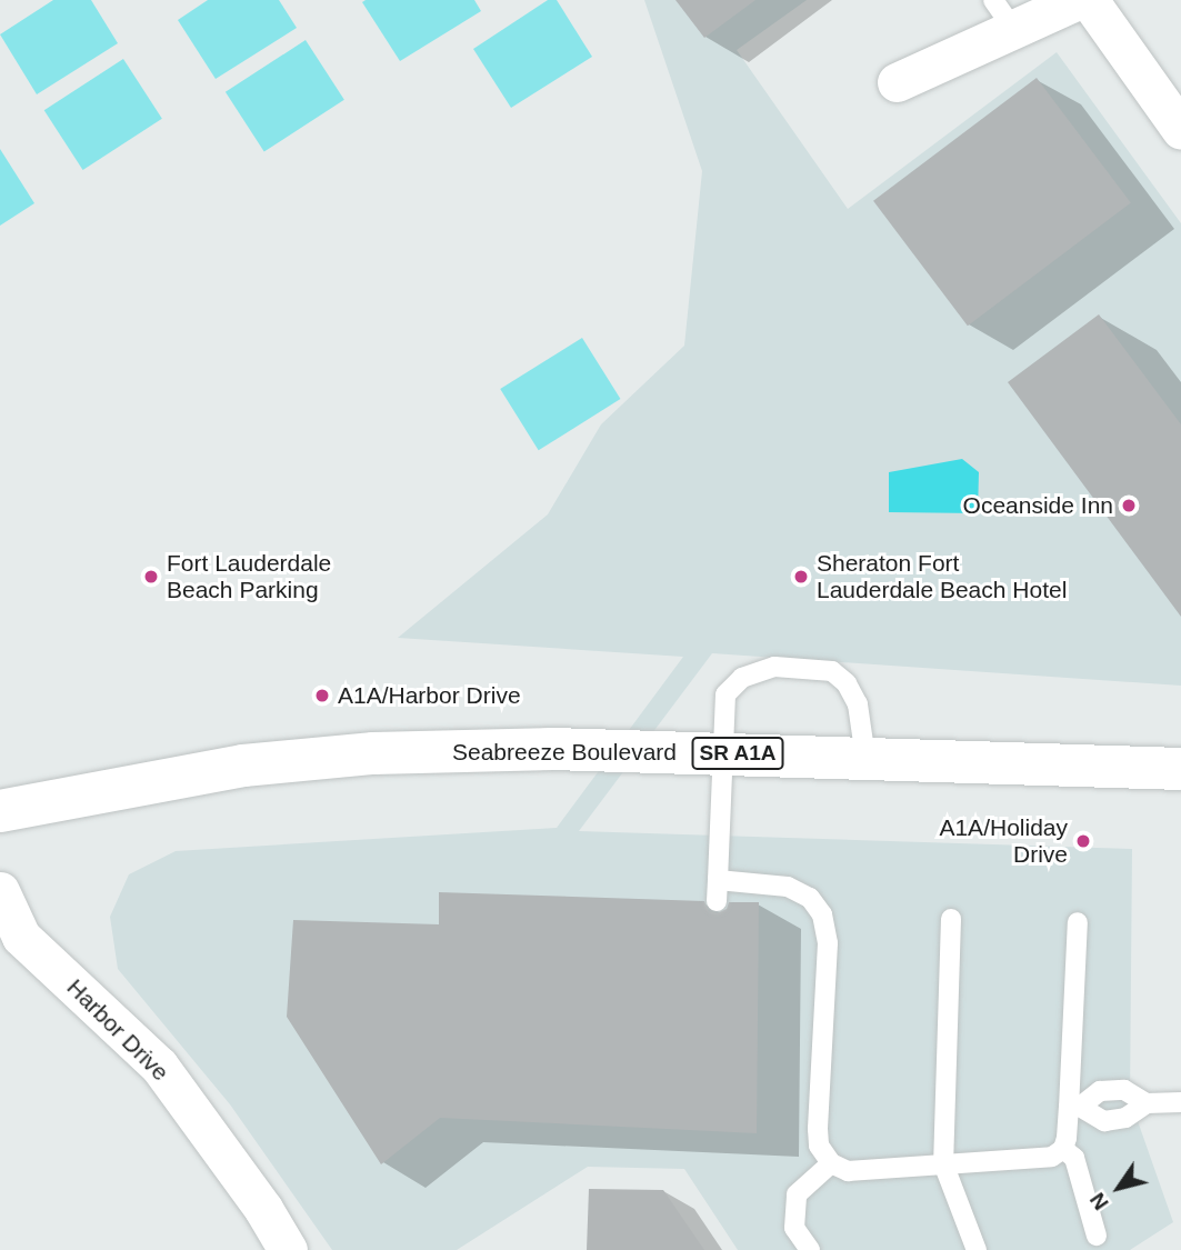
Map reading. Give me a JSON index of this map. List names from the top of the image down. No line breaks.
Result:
{"streets":{"main road":["Seabreeze Boulevard","SR A1A"],"street":["Harbor Drive"]},"places":["Oceanside Inn","Fort Lauderdale Beach Parking","Sheraton Fort Lauderdale Beach Hotel","A1A/Harbor Drive","A1A/Holiday Drive"],"north":"bottom left"}
